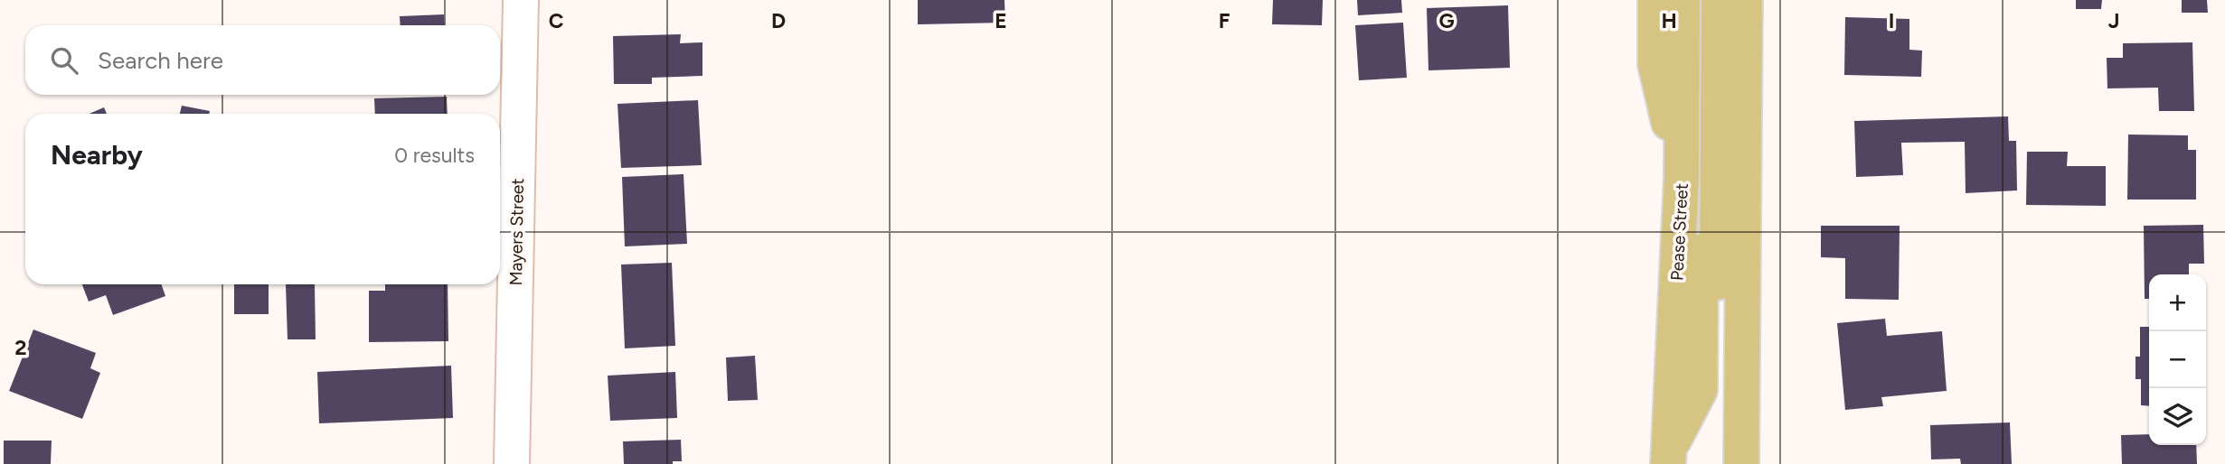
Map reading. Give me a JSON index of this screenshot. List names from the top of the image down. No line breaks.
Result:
{"streets":{"main road":["Pease Street"],"street":["Mayers Street"]},"page":{"search":"Search here","heading":["Nearby","0 results"],"map_buttons":["+","−"]},"grid":{"columns":["C","D","E","F","G","H","I","J"],"rows":["2"]}}
